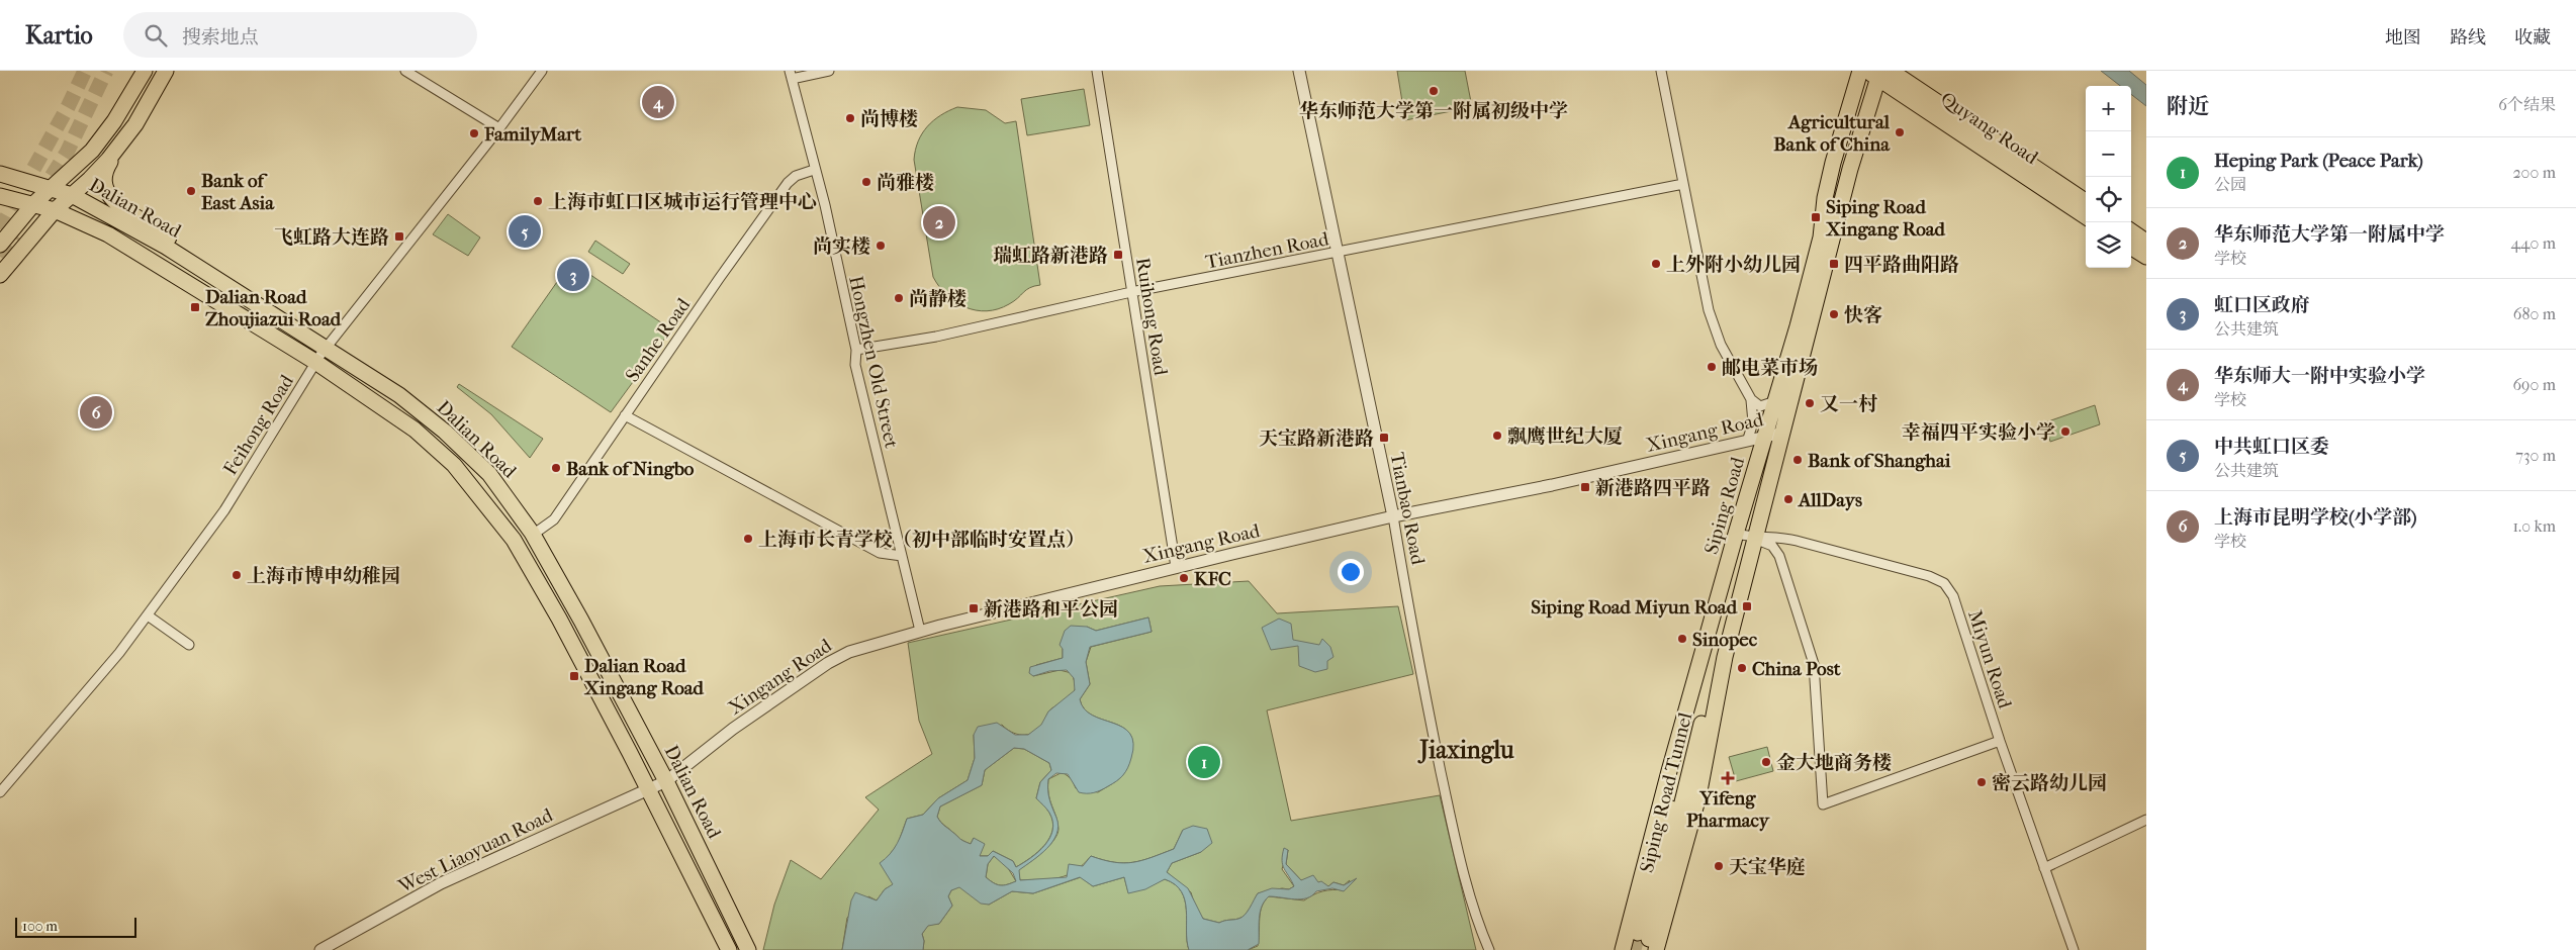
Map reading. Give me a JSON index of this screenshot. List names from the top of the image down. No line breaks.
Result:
{"streets":{"main road":["Quyang Road","Dalian Road","Siping Road","Siping Road Tunnel"],"street":["Tianzhen Road","Ruihong Road","Sanhe Road","Hongzhen Old Street","Feihong Road","Xingang Road","Tianbao Road","Miyun Road","West Liaoyuan Road"]},"crossings":[["Quyang Road","Siping Road"],["Dalian Road","Sanhe Road"],["Dalian Road","Feihong Road"],["Dalian Road","Xingang Road"],["Dalian Road","West Liaoyuan Road"],["Tianzhen Road","Ruihong Road"],["Tianzhen Road","Hongzhen Old Street"],["Tianzhen Road","Tianbao Road"],["Ruihong Road","Xingang Road"],["Sanhe Road","Hongzhen Old Street"],["Hongzhen Old Street","Xingang Road"],["Xingang Road","Siping Road"],["Xingang Road","Tianbao Road"],["Xingang Road","West Liaoyuan Road"],["Siping Road","Miyun Road"],["Siping Road","Siping Road Tunnel"]],"districts":["Jiaxinglu"],"places":{"other":["华东师范大学第一附属初级中学","尚博楼","Agricultural Bank of China","FamilyMart","尚雅楼","Bank of East Asia","上海市虹口区城市运行管理中心","尚实楼","上外附小幼儿园","尚静楼","快客","邮电菜市场","又一村","幸福四平实验小学","飘鹰世纪大厦","Bank of Shanghai","Bank of Ningbo","AllDays","上海市长青学校（初中部临时安置点）","上海市博申幼稚园","KFC","Sinopec","China Post","金大地商务楼","密云路幼儿园","天宝华庭"],"transit":["Siping Road Xingang Road","飞虹路大连路","瑞虹路新港路","四平路曲阳路","Dalian Road Zhoujiazui Road","天宝路新港路","新港路四平路","Siping Road Miyun Road","新港路和平公园","Dalian Road Xingang Road"],"health":["Yifeng Pharmacy"]},"scale_bar":"100 m","page":{"header":"Kartio","search":"搜索地点","nav":["地图","路线","收藏"],"heading":["附近","6个结果"],"pins":["4","2","5","3","6","1"],"map_buttons":["+","−"],"list":[{"mark":"1","name":"Heping Park (Peace Park)","note":"公园","value":"200 m"},{"mark":"2","name":"华东师范大学第一附属中学","note":"学校","value":"440 m"},{"mark":"3","name":"虹口区政府","note":"公共建筑","value":"680 m"},{"mark":"4","name":"华东师大一附中实验小学","note":"学校","value":"690 m"},{"mark":"5","name":"中共虹口区委","note":"公共建筑","value":"730 m"},{"mark":"6","name":"上海市昆明学校(小学部)","note":"学校","value":"1.0 km"}],"scale":"100 m"}}
